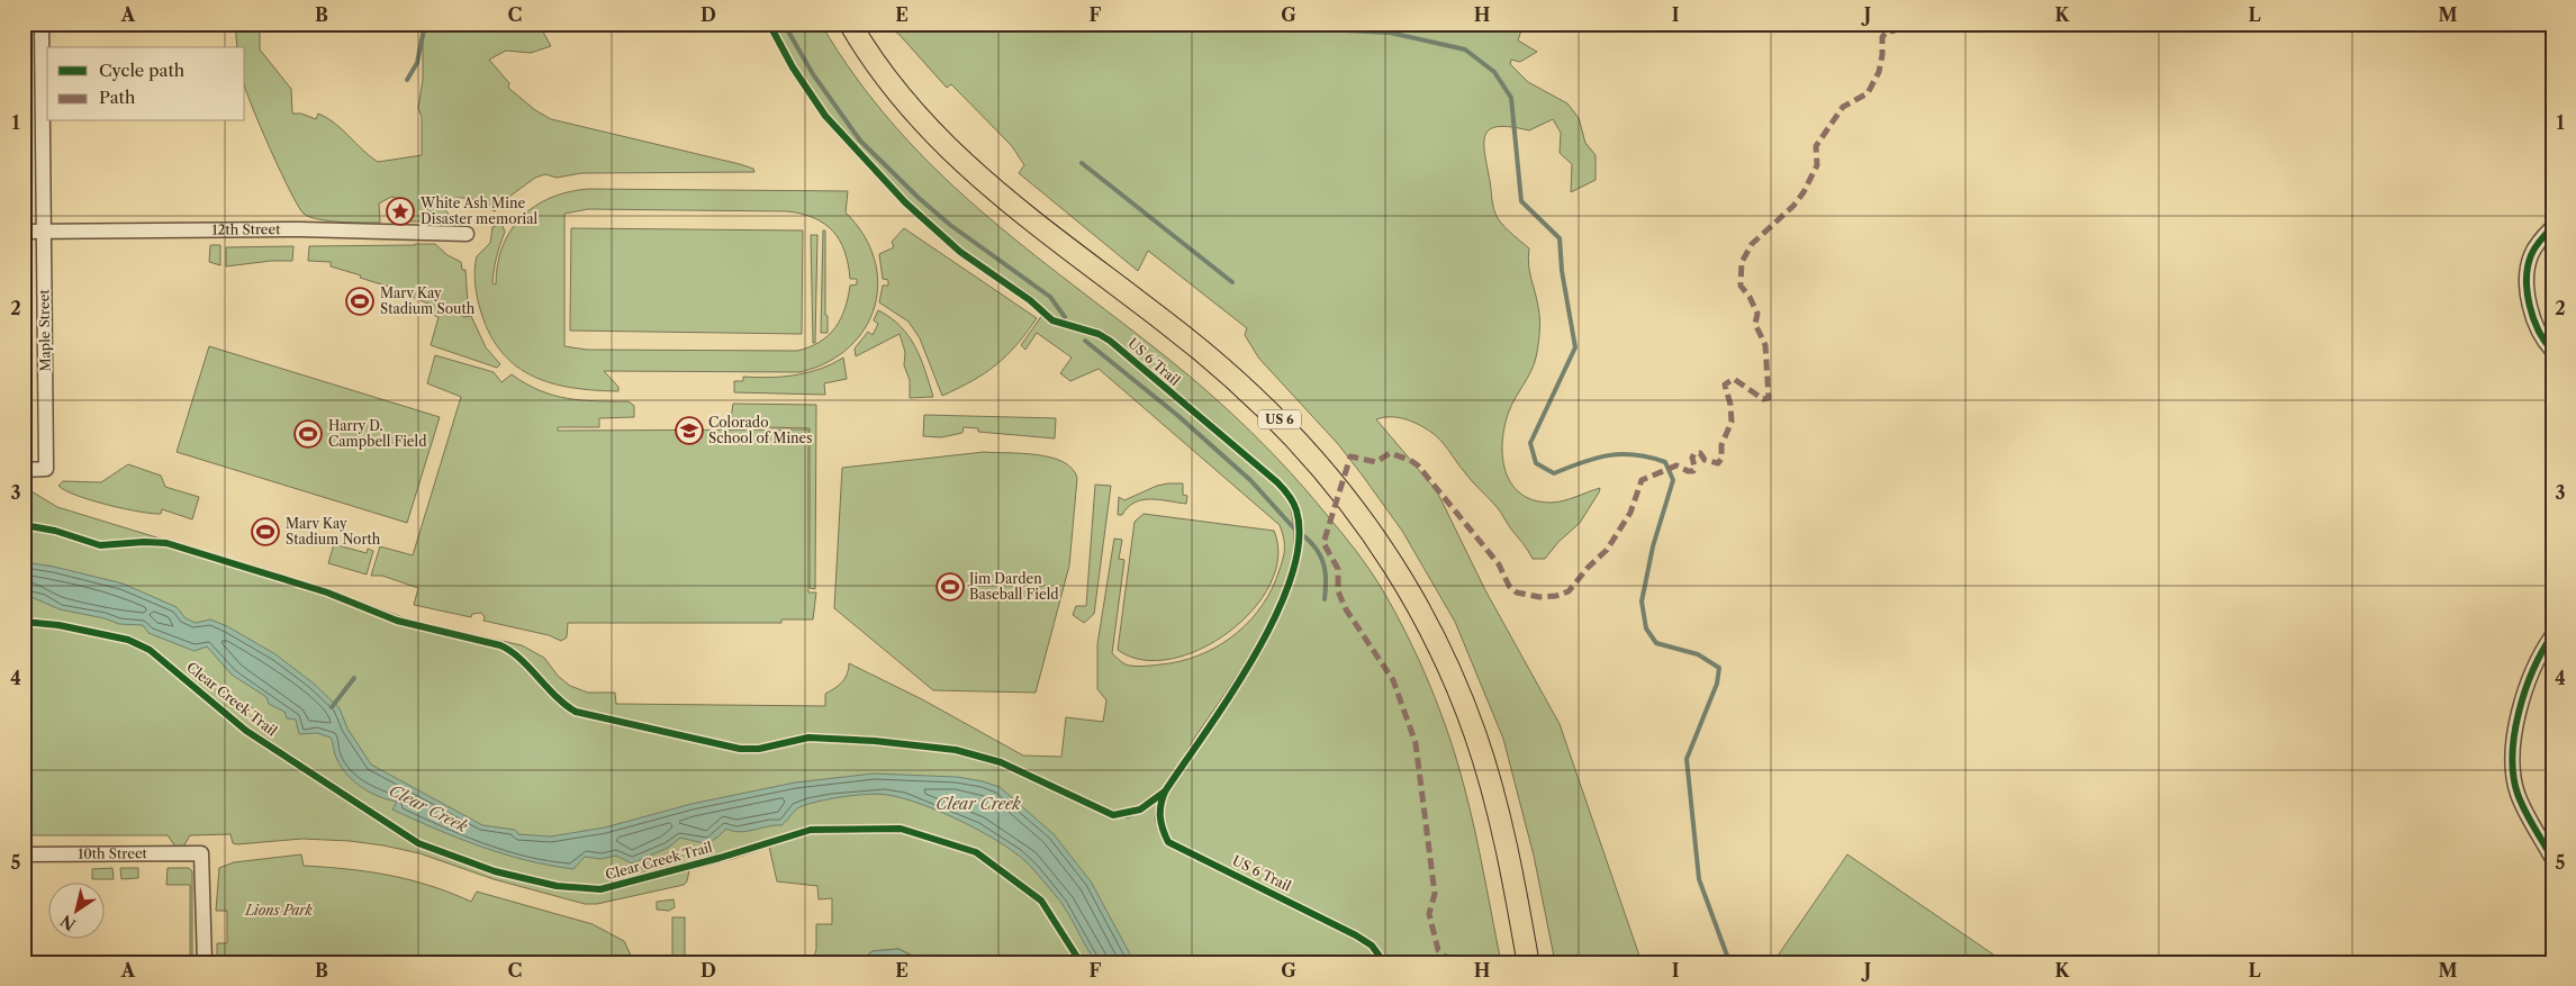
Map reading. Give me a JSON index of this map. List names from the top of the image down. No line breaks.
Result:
{"streets":{"highway":["US 6"],"street":["12th Street","Maple Street","10th Street"],"cycle path":["US 6 Trail","Clear Creek Trail"]},"crossings":[["12th Street","Maple Street"]],"water":["Clear Creek"],"parks":["Lions Park"],"places":{"place":["White Ash Mine Disaster memorial"],"sports":["Marv Kay Stadium South","Harry D. Campbell Field","Marv Kay Stadium North","Jim Darden Baseball Field"],"school or university":["Colorado School of Mines"]},"legend":["Cycle path","Path"],"north":"bottom left","grid":{"columns":["A","B","C","D","E","F","G","H","I","J","K","L","M"],"rows":["1","2","3","4","5"]}}
